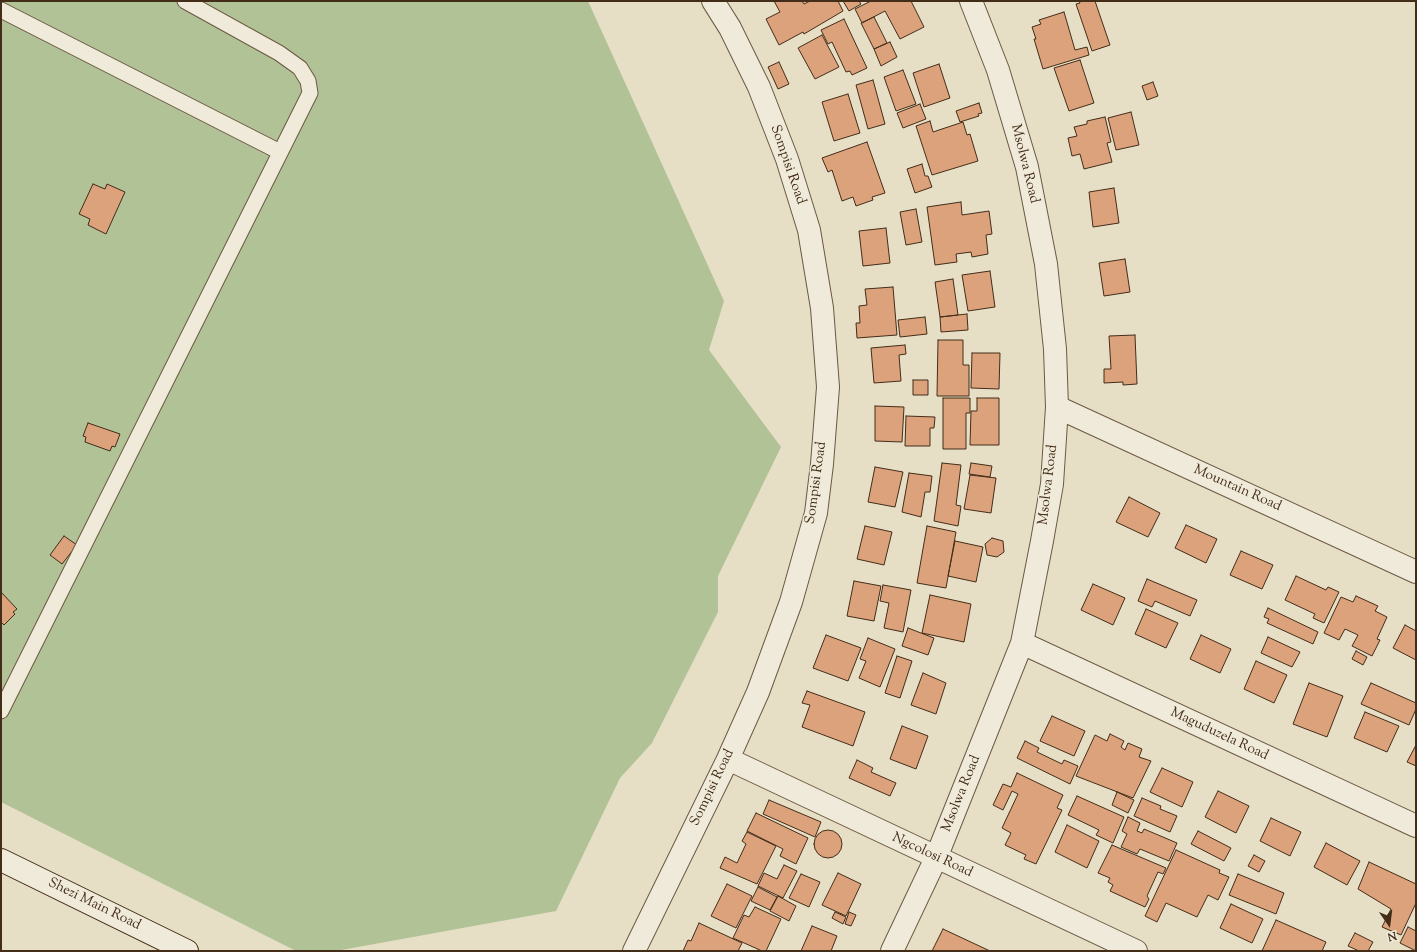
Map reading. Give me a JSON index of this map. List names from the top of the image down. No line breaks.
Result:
{"streets":{"street":["Msolwa Road","Sompisi Road","Mountain Road","Maguduzela Road","Ngcolosi Road","Shezi Main Road"]},"crossings":[["Msolwa Road","Mountain Road"],["Msolwa Road","Maguduzela Road"],["Msolwa Road","Ngcolosi Road"],["Sompisi Road","Ngcolosi Road"]],"north":"bottom"}
